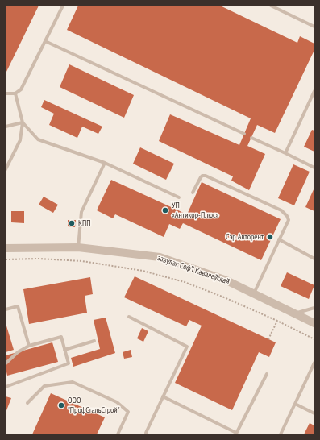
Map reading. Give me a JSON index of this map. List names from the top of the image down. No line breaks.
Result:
{"streets":{"street":["завулак Софʼі Кавалеўскай"]},"places":["УП «Антикор-Плюс»","КПП","Сэр Авторент","ООО \"ПрофСтальСтрой\""]}
